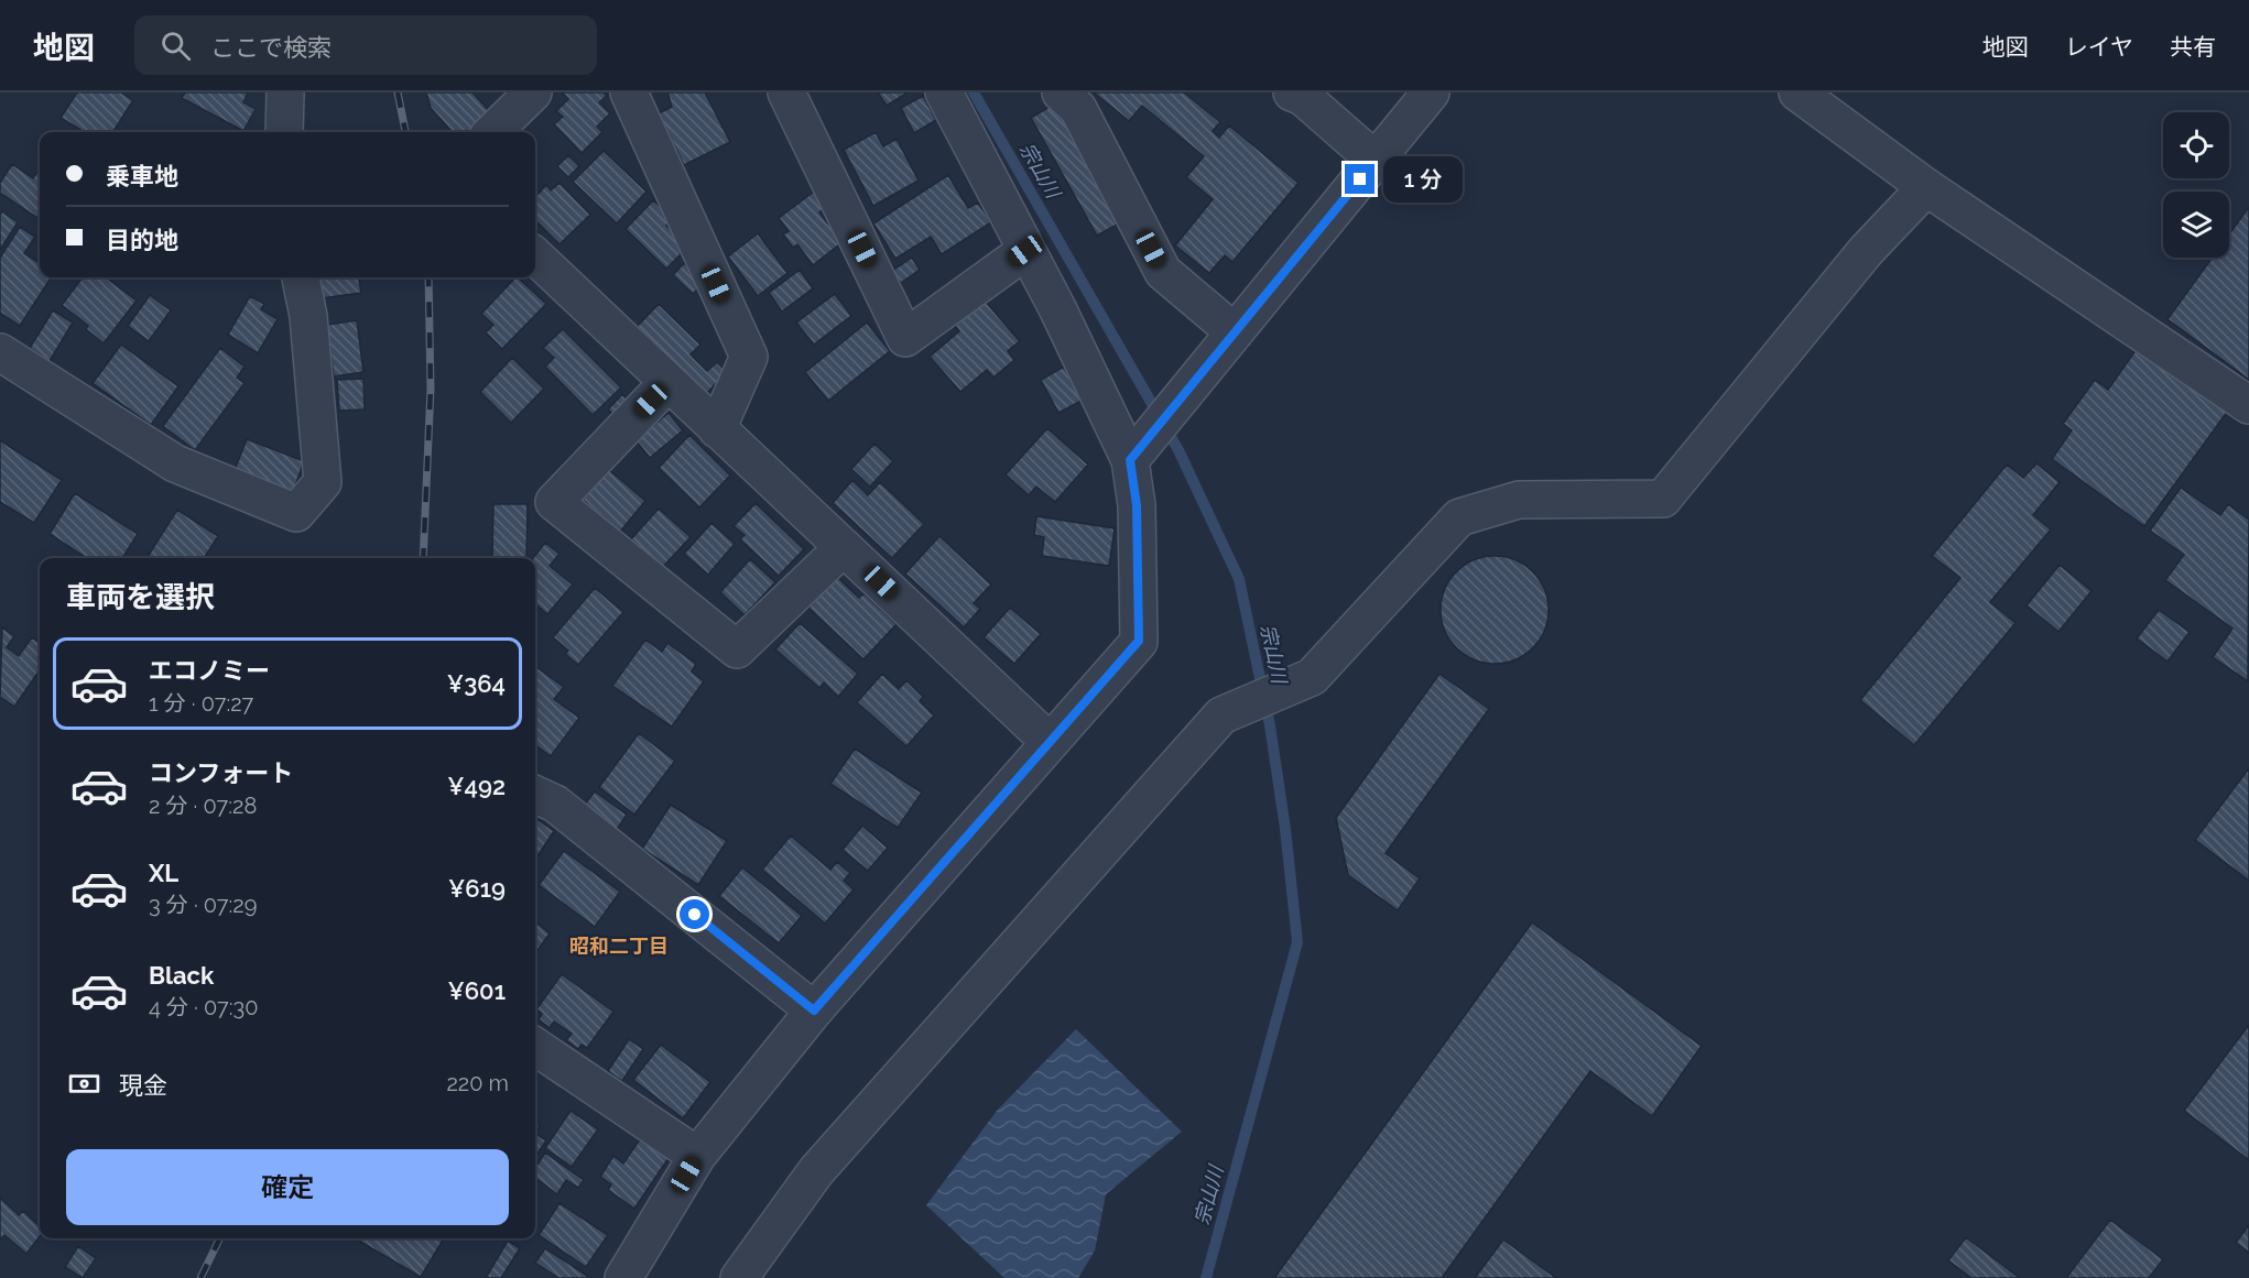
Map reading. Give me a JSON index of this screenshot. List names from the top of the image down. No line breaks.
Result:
{"districts":["昭和二丁目"],"water":["宗山川"],"page":{"header":"地図","search":"ここで検索","nav":["地図","レイヤ","共有"],"banner":["乗車地","目的地"],"bubble":"1 分","heading":"車両を選択","list":[{"name":"エコノミー","note":"1 分 · 07:27","value":"¥364"},{"name":"コンフォート","note":"2 分 · 07:28","value":"¥492"},{"name":"XL","note":"3 分 · 07:29","value":"¥619"},{"name":"Black","note":"4 分 · 07:30","value":"¥601"}],"pay":["現金","220 m"],"buttons":"確定"}}
